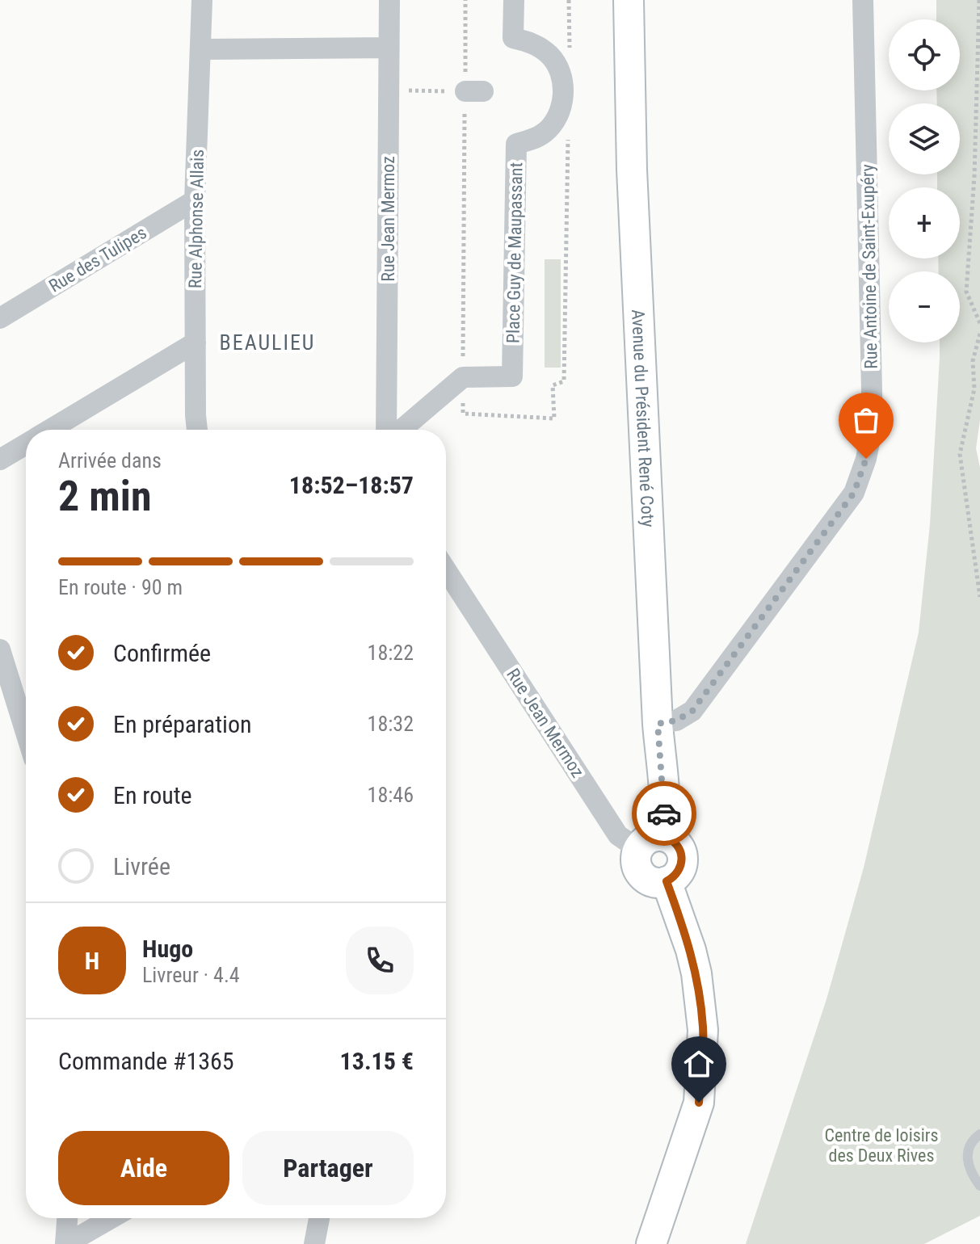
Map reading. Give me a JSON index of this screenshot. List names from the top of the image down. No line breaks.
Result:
{"streets":{"street":["Rue Alphonse Allais","Rue Jean Mermoz","Place Guy de Maupassant","Rue des Tulipes","Rue Antoine de Saint-Exupéry","Avenue du Président René Coty"]},"crossings":[["Rue Alphonse Allais","Rue des Tulipes"],["Rue Jean Mermoz","Avenue du Président René Coty"],["Rue Antoine de Saint-Exupéry","Avenue du Président René Coty"]],"districts":["BEAULIEU"],"parks":["Centre de loisirs des Deux Rives"],"page":{"map_buttons":["+","−"],"heading":["2 min","Arrivée dans","18:52–18:57"],"panel":["Hugo","Livreur · 4.4","Commande #1365","13.15 €"],"bar":"En route · 90 m","list":[["Confirmée","18:22"],["En préparation","18:32"],["En route","18:46"],"Livrée"],"round":"H","buttons":["Aide","Partager"]}}
